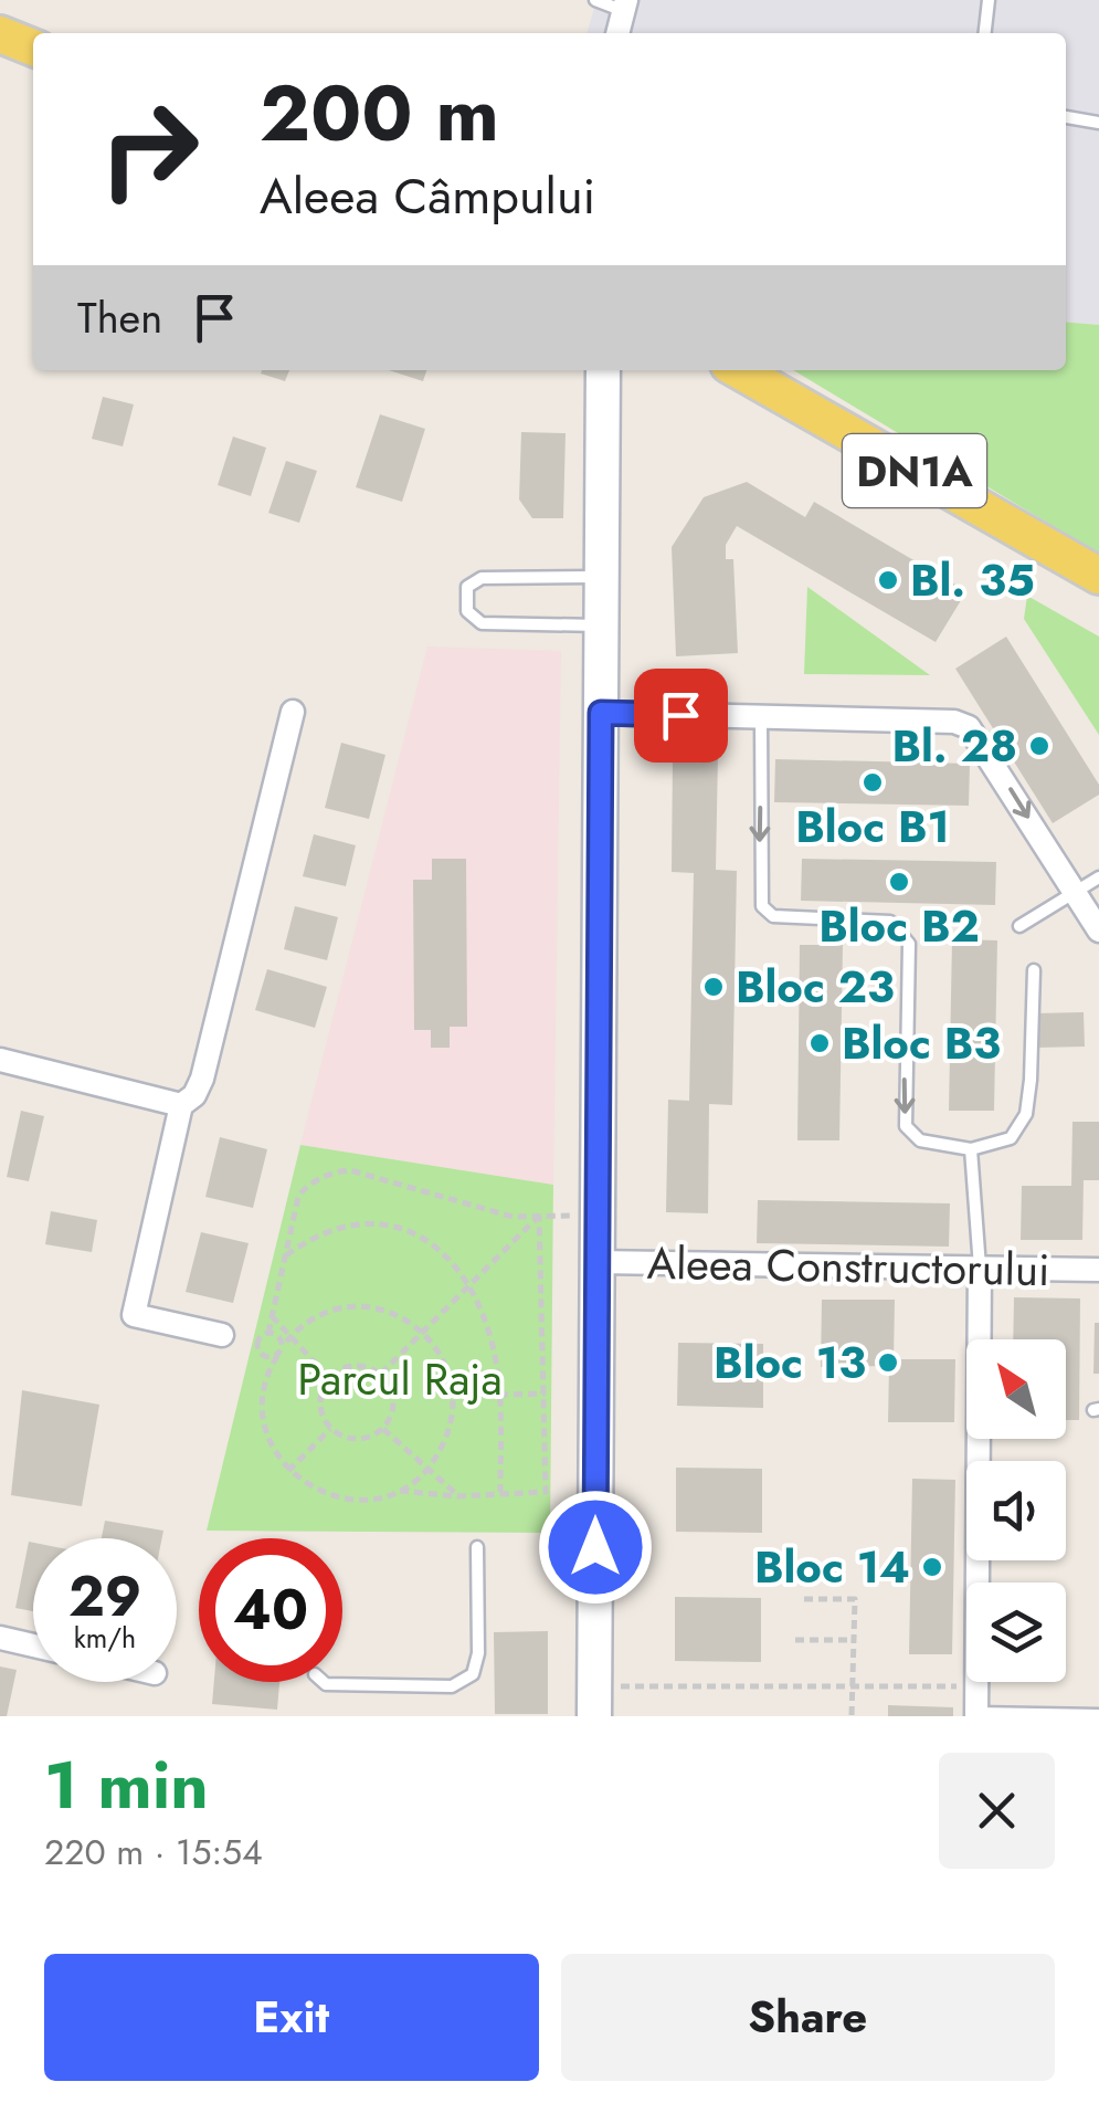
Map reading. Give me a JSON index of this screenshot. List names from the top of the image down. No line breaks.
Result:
{"streets":{"main road":["DN1A"],"street":["Aleea Constructorului"]},"parks":["Parcul Raja"],"places":["Bl. 35","Bl. 28","Bloc B1","Bloc B2","Bloc 23","Bloc B3","Bloc 13","Bloc 14"],"north":"top left","page":{"turn":["200 m","Aleea Câmpului"],"then":"Then","speed":"29 km/h","limit":"40","heading":["1 min","220 m · 15:54"],"buttons":["Exit","Share"]}}
